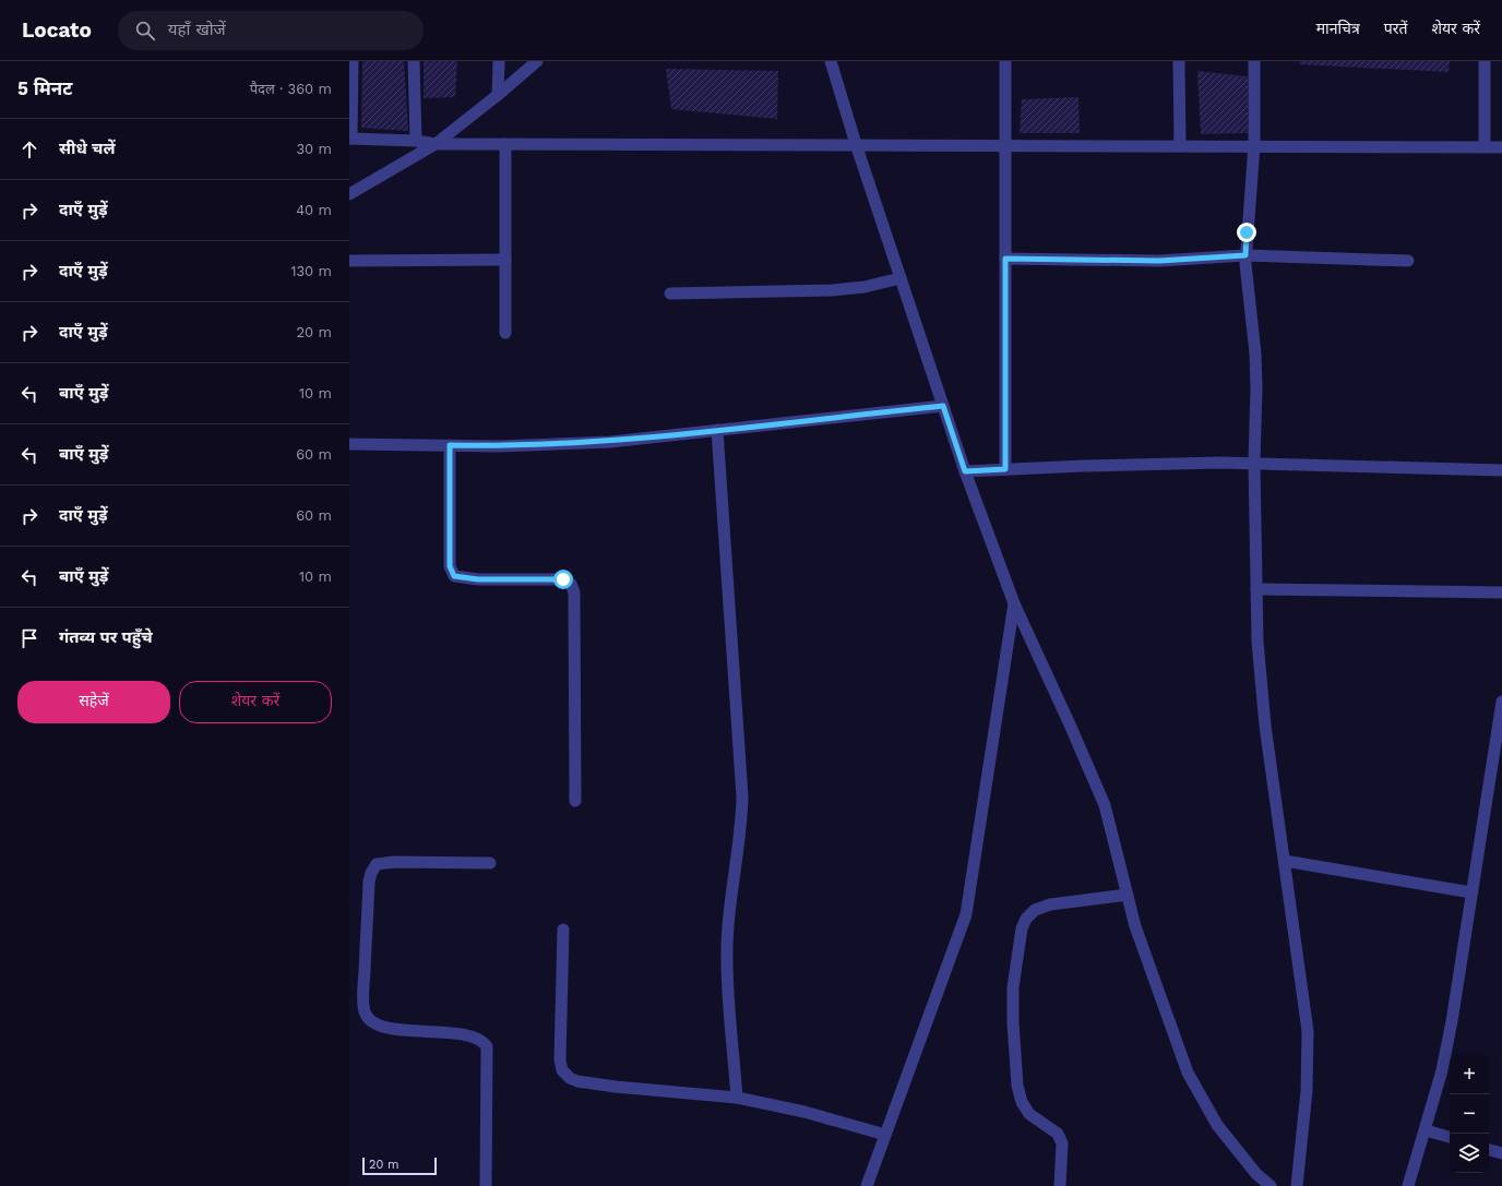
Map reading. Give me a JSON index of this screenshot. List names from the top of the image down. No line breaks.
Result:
{"scale_bar":"20 m","page":{"header":"Locato","search":"यहाँ खोजें","nav":["मानचित्र","परतें","शेयर करें"],"heading":["5 मिनट","पैदल · 360 m"],"list":[["सीधे चलें","30 m"],["दाएँ मुड़ें","40 m"],["दाएँ मुड़ें","130 m"],["दाएँ मुड़ें","20 m"],["बाएँ मुड़ें","10 m"],["बाएँ मुड़ें","60 m"],["दाएँ मुड़ें","60 m"],["बाएँ मुड़ें","10 m"],"गंतव्य पर पहुँचे"],"buttons":["सहेजें","शेयर करें"],"map_buttons":["+","−"],"scale":"20 m"}}
